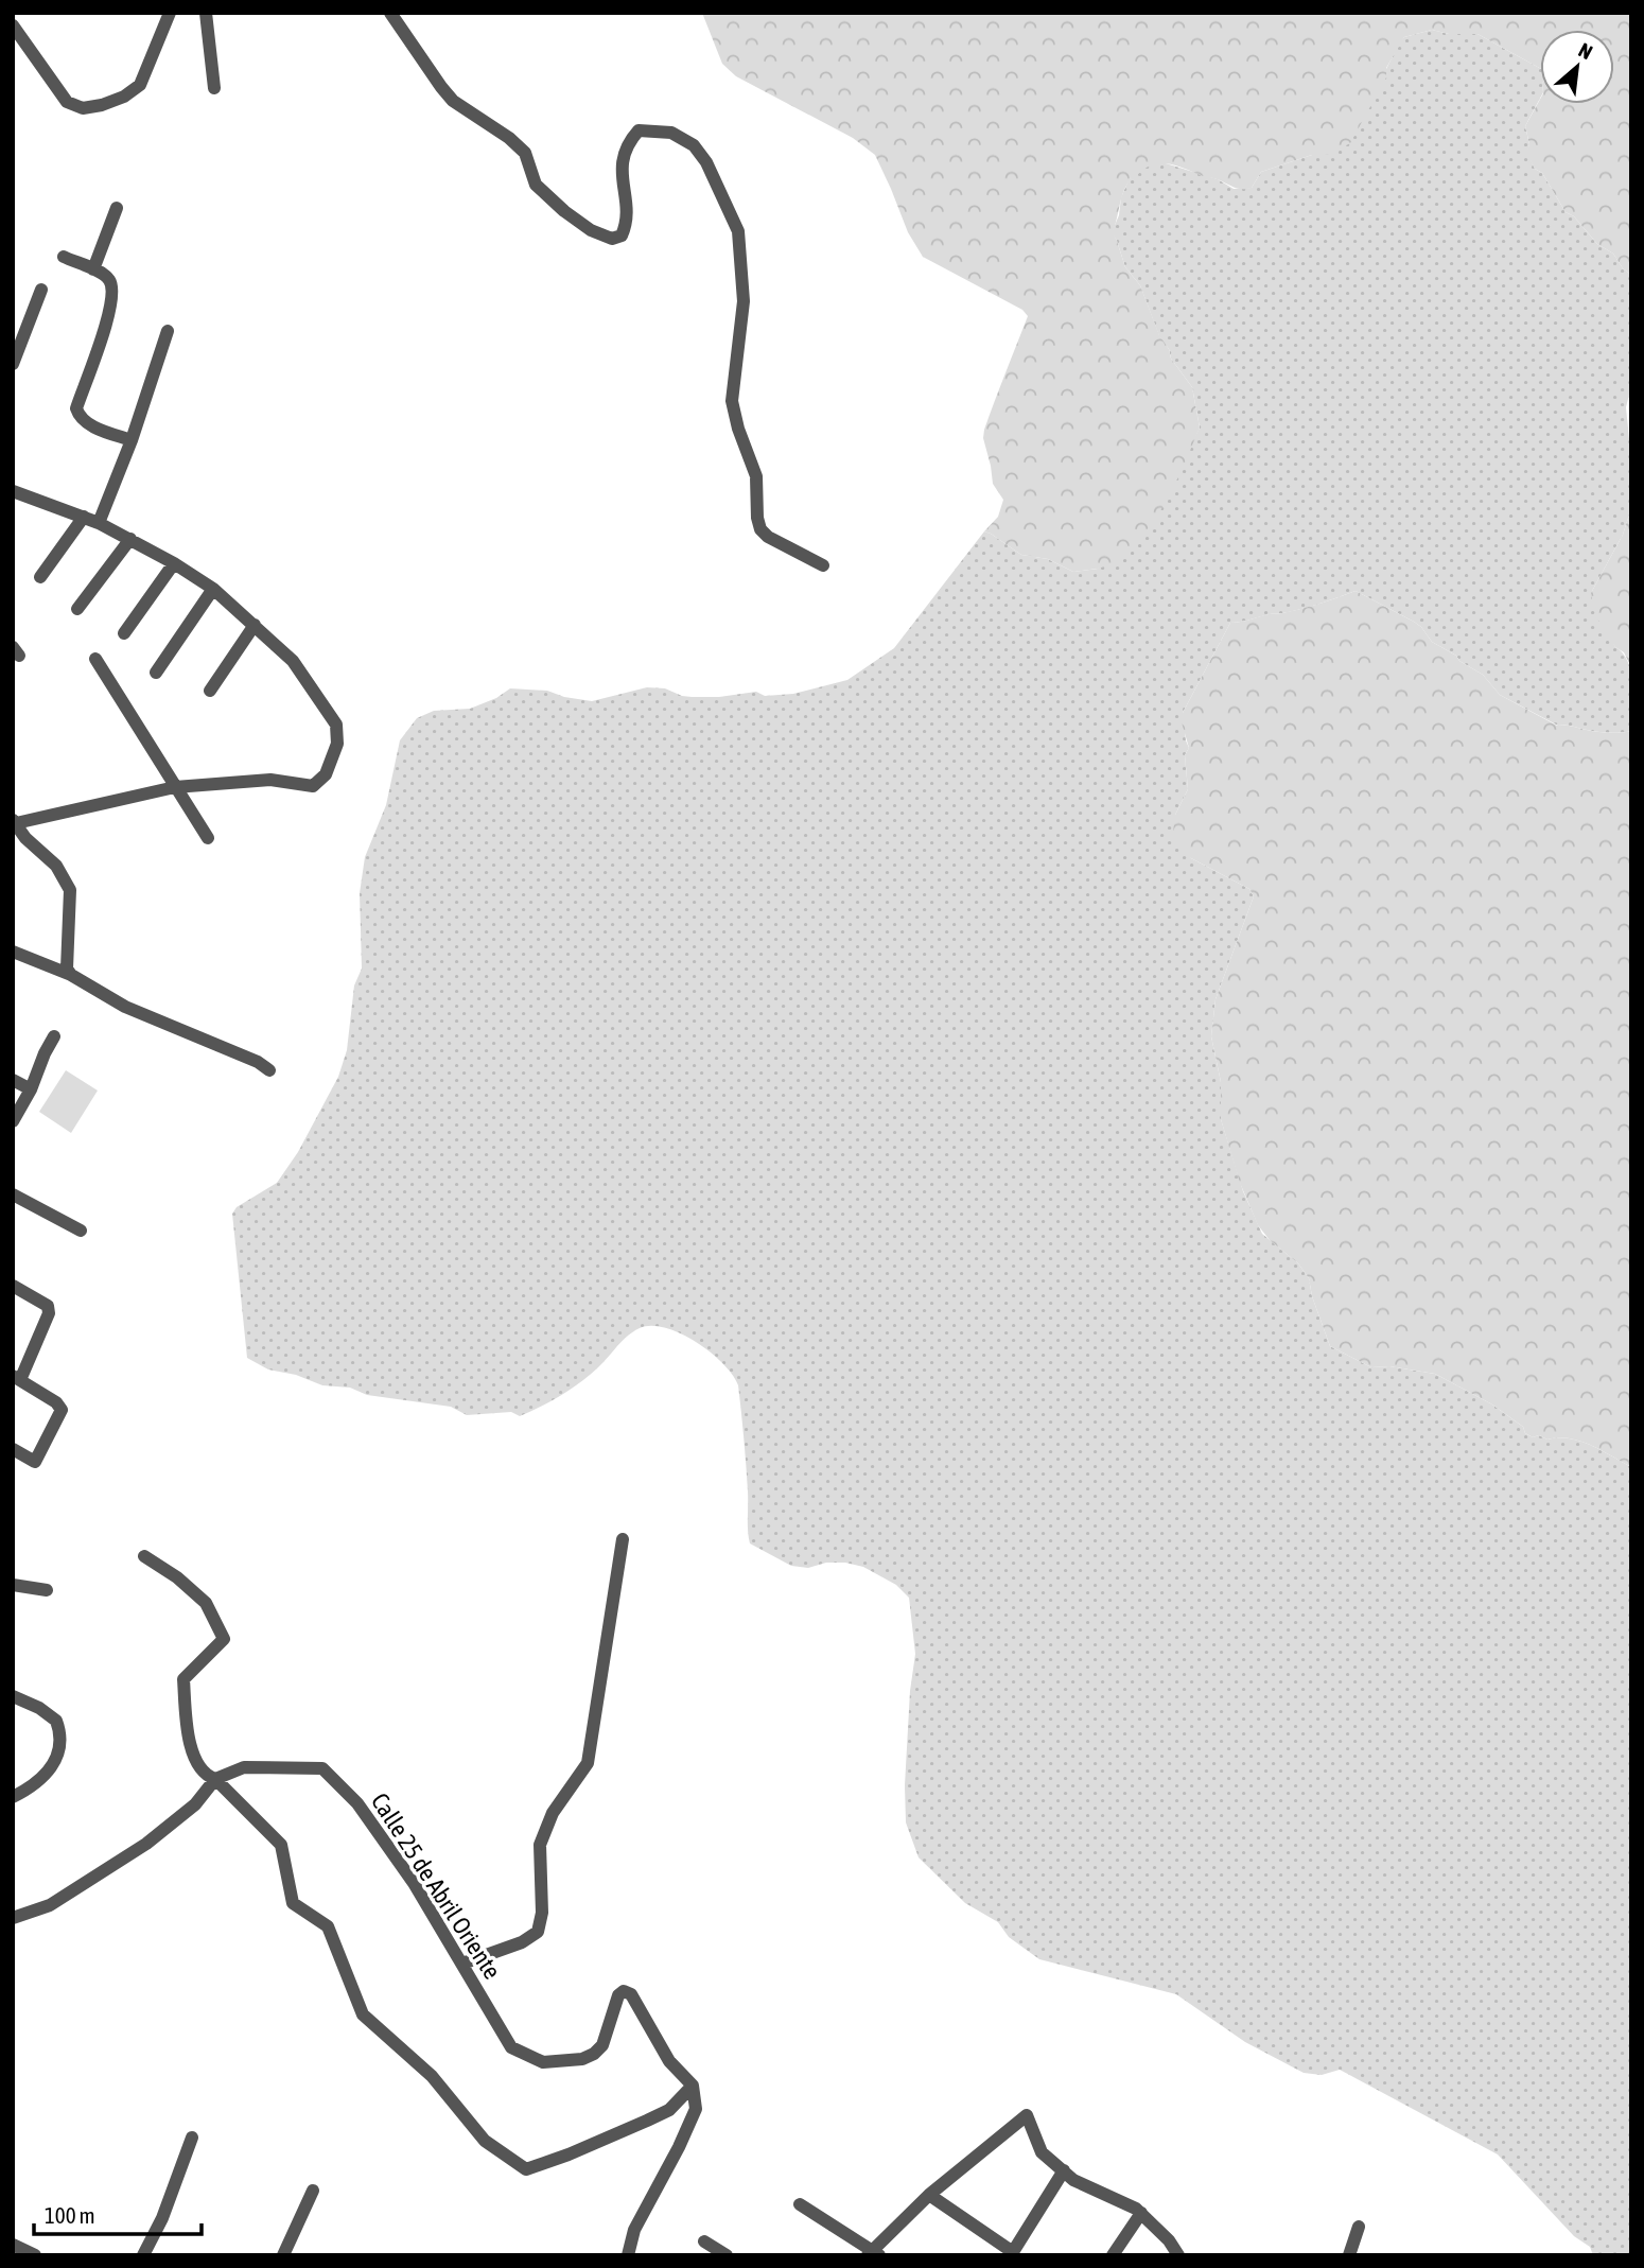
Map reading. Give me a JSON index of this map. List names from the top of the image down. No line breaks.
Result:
{"streets":{"street":["Calle 25 de Abril Oriente"]},"scale_bar":"100 m","north":"top right"}
